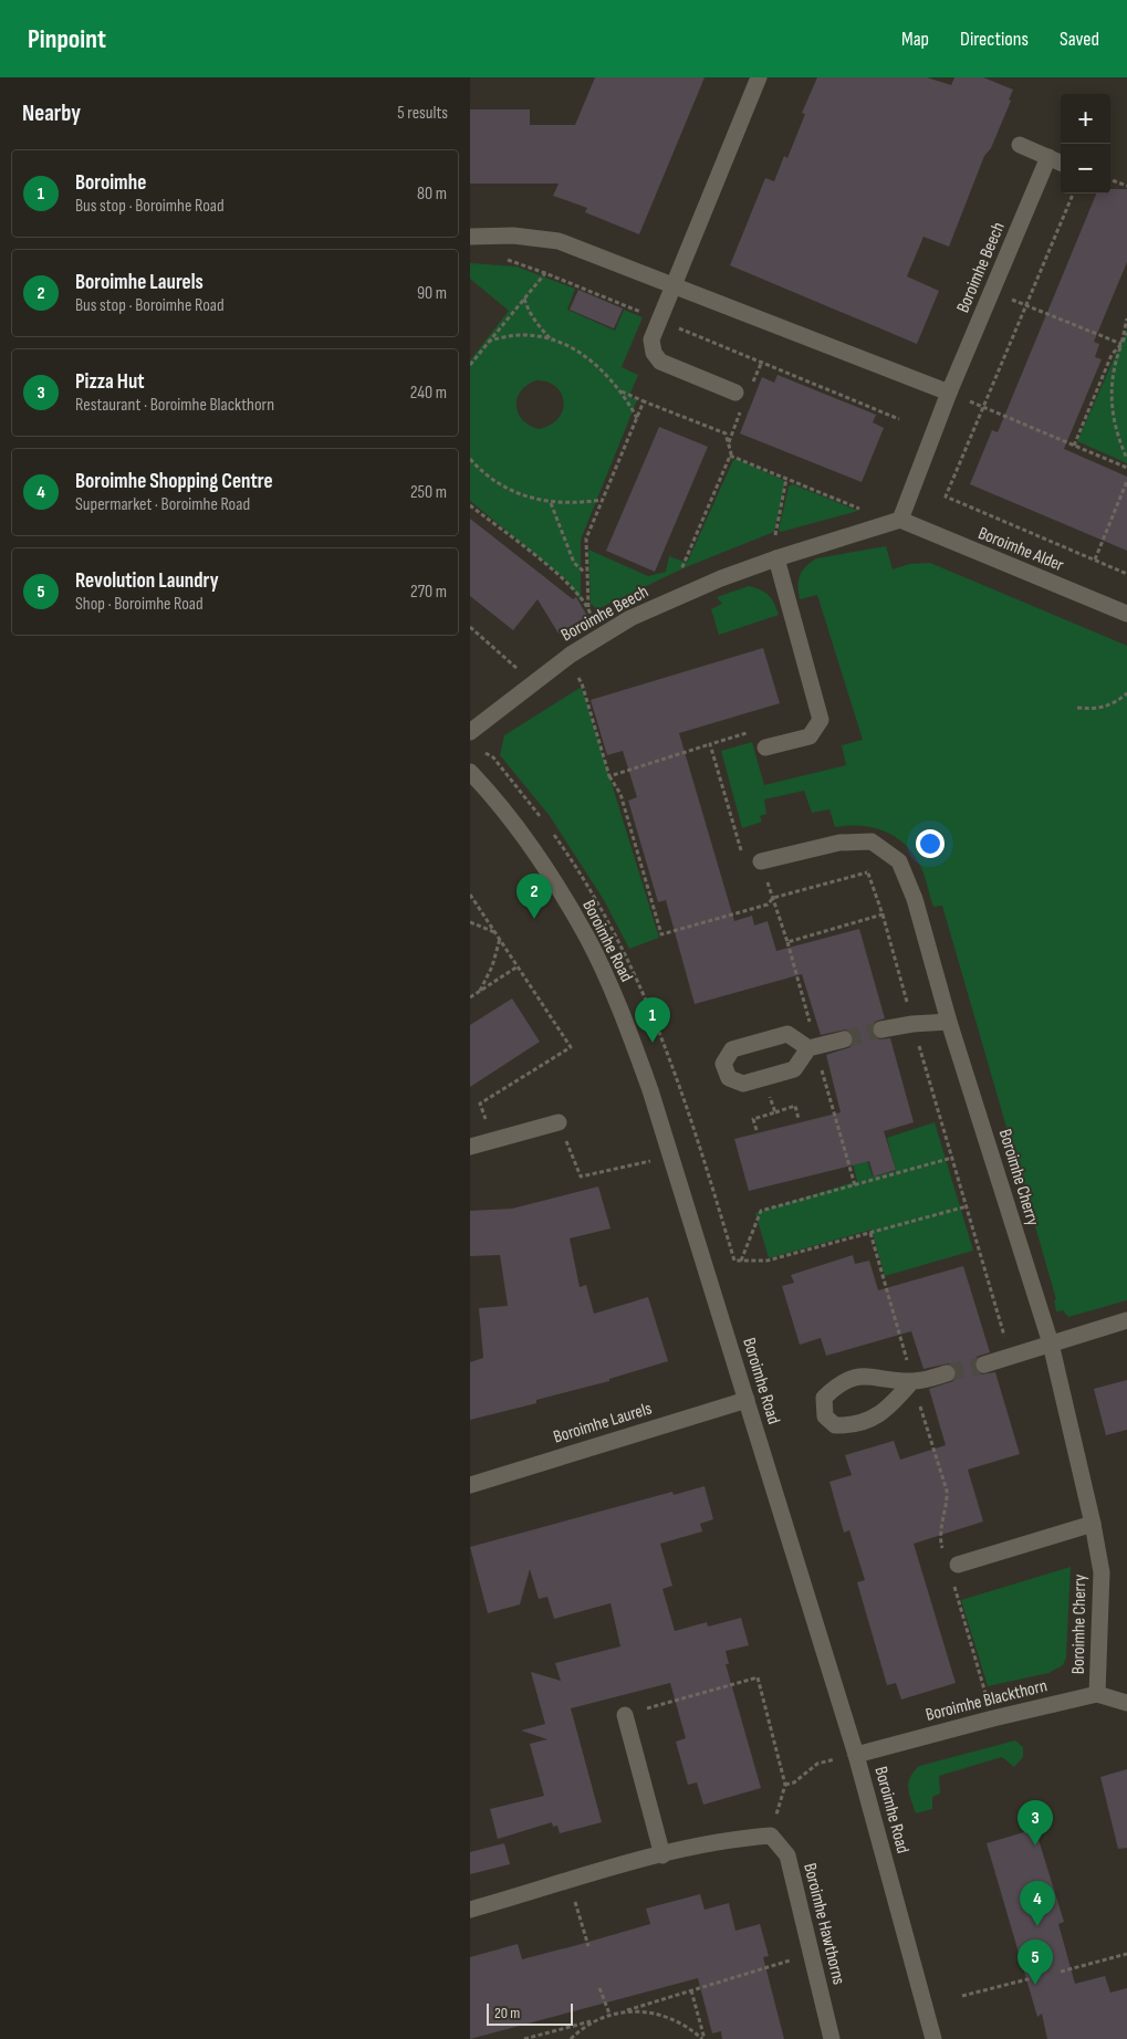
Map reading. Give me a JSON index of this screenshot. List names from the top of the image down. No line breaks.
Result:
{"streets":{"street":["Boroimhe Beech","Boroimhe Alder","Boroimhe Road","Boroimhe Cherry","Boroimhe Laurels","Boroimhe Blackthorn","Boroimhe Hawthorns"]},"crossings":[["Boroimhe Beech","Boroimhe Alder"],["Boroimhe Road","Boroimhe Laurels"],["Boroimhe Road","Boroimhe Blackthorn"],["Boroimhe Cherry","Boroimhe Blackthorn"]],"scale_bar":"20 m","page":{"header":"Pinpoint","nav":["Map","Directions","Saved"],"heading":["Nearby","5 results"],"map_buttons":["+","−"],"list":[{"mark":"1","name":"Boroimhe","note":"Bus stop · Boroimhe Road","value":"80 m"},{"mark":"2","name":"Boroimhe Laurels","note":"Bus stop · Boroimhe Road","value":"90 m"},{"mark":"3","name":"Pizza Hut","note":"Restaurant · Boroimhe Blackthorn","value":"240 m"},{"mark":"4","name":"Boroimhe Shopping Centre","note":"Supermarket · Boroimhe Road","value":"250 m"},{"mark":"5","name":"Revolution Laundry","note":"Shop · Boroimhe Road","value":"270 m"}],"pins":["2","1","3","4","5"],"scale":"20 m"}}
